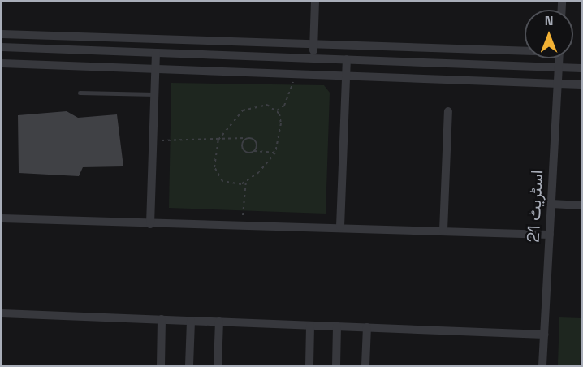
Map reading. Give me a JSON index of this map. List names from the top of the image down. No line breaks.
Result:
{"streets":{"street":["اسٹریٹ 21"]},"north":"top"}
